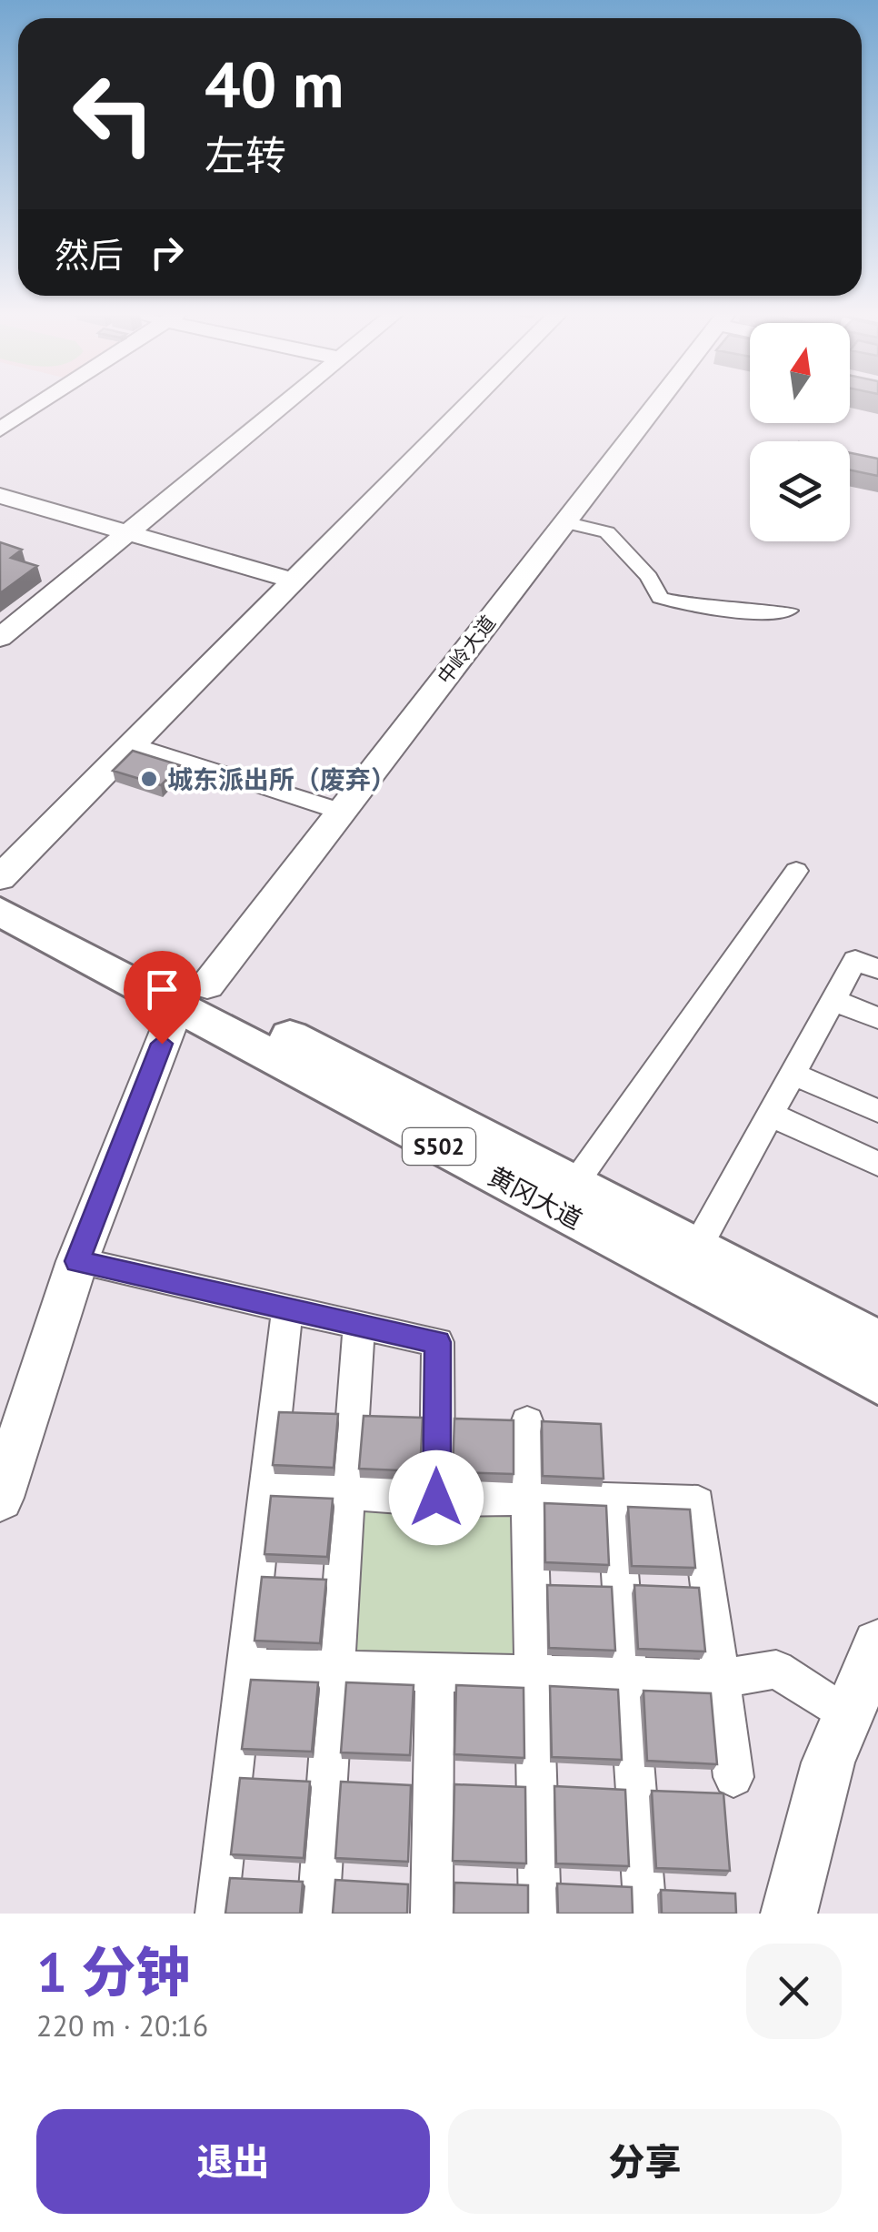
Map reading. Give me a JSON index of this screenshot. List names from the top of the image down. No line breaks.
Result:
{"streets":{"main road":["中岭大道","S502","黄冈大道"]},"places":["城东派出所（废弃）"],"north":"top","page":{"turn":["40 m","左转"],"then":"然后","heading":["1 分钟","220 m · 20:16"],"buttons":["退出","分享"]}}
